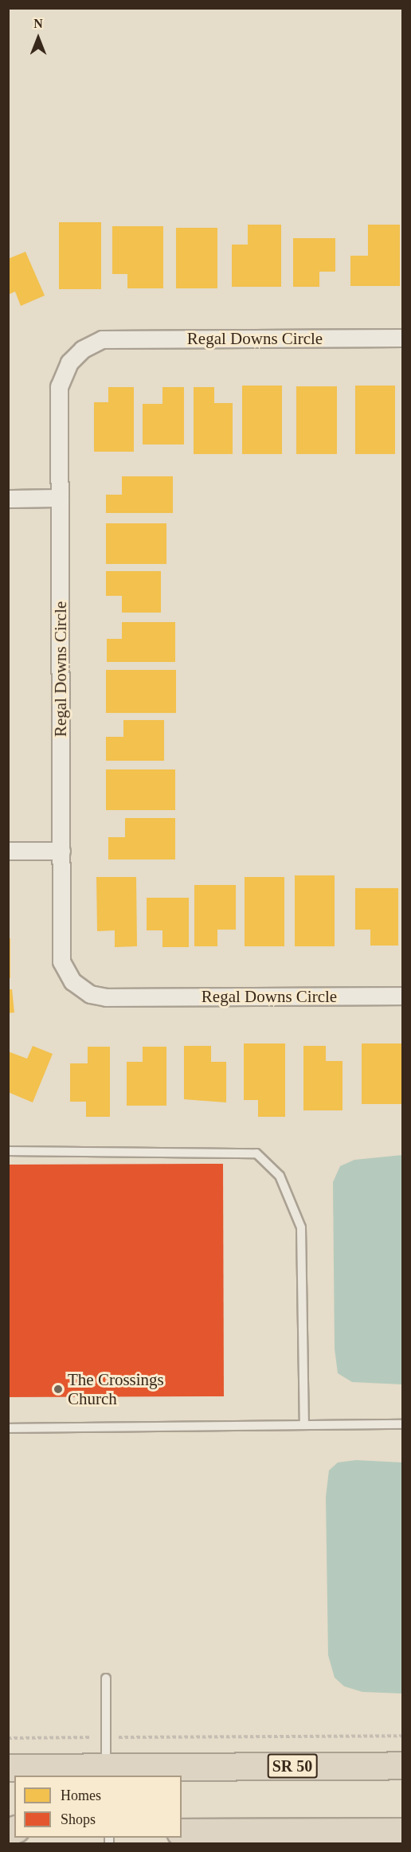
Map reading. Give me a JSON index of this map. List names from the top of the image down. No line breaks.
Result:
{"streets":{"highway":["SR 50"],"street":["Regal Downs Circle"]},"places":["The Crossings Church"],"legend":["Homes","Shops"],"north":"top"}
